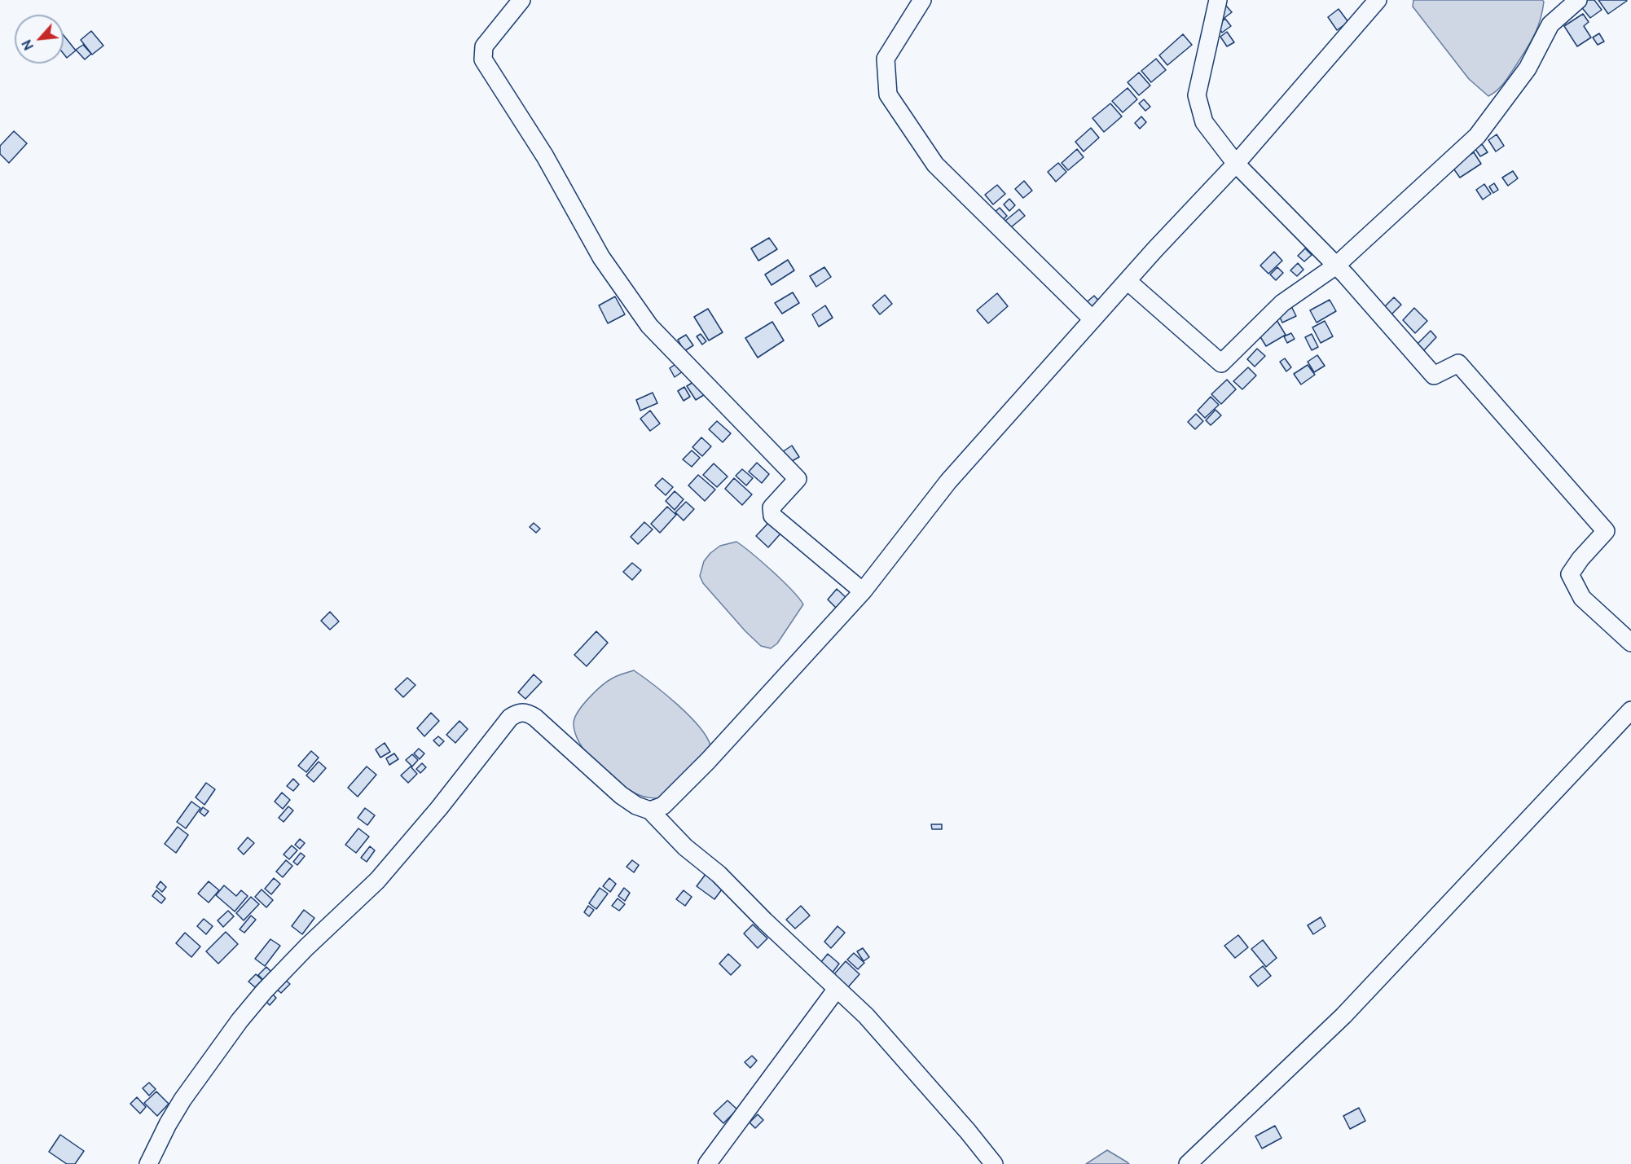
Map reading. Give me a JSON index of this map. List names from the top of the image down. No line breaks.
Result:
{"north":"bottom left"}
